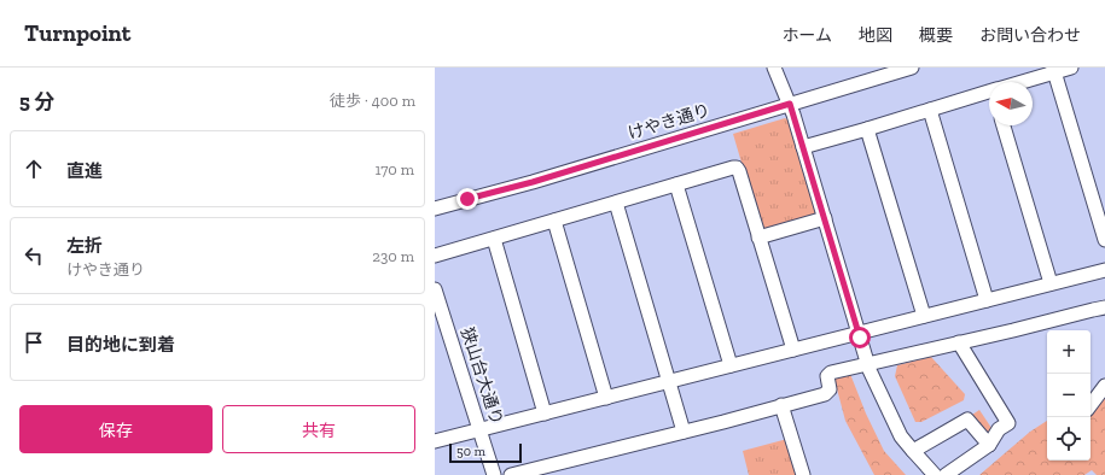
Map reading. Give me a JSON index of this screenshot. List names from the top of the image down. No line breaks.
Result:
{"streets":{"street":["けやき通り","狭山台大通り"]},"scale_bar":"50 m","north":"left","page":{"header":"Turnpoint","nav":["ホーム","地図","概要","お問い合わせ"],"heading":["5 分","徒歩 · 400 m"],"list":[["直進","170 m"],["左折","けやき通り","230 m"],"目的地に到着"],"map_buttons":["+","−"],"buttons":["保存","共有"],"scale":"50 m"}}
